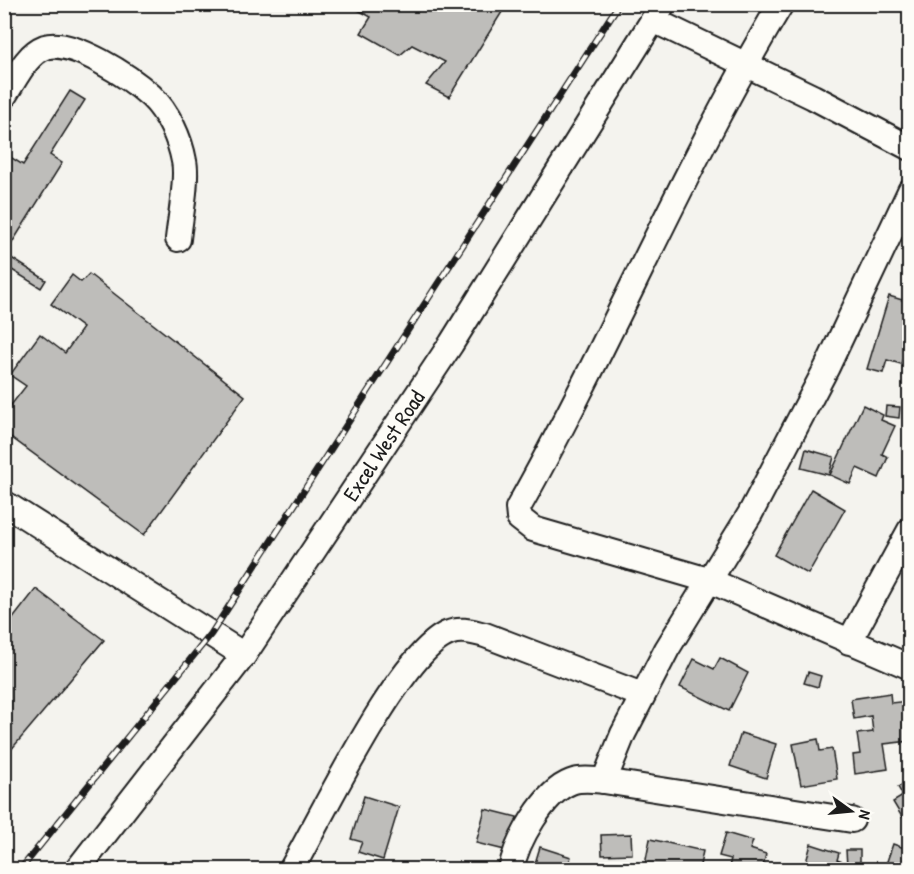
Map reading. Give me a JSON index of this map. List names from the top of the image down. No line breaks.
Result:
{"streets":{"street":["Excel West Road"]},"north":"right"}
